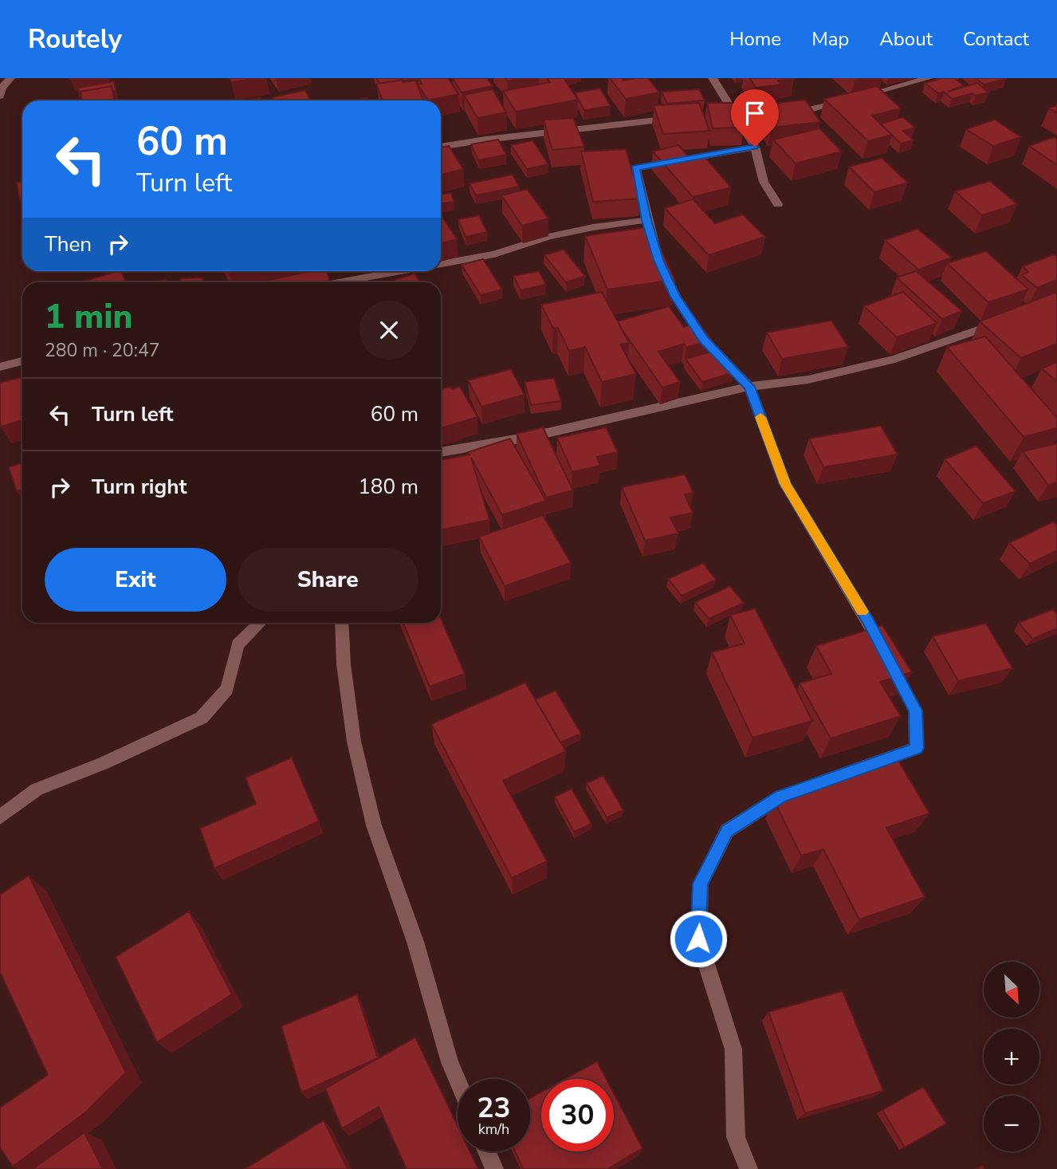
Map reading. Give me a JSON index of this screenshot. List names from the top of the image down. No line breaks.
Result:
{"north":"bottom right","page":{"header":"Routely","nav":["Home","Map","About","Contact"],"turn":["60 m","Turn left"],"then":"Then","heading":["1 min","280 m · 20:47"],"list":[{"name":"Turn left","value":"60 m"},{"name":"Turn right","value":"180 m"}],"buttons":["Exit","Share"],"map_buttons":["+","−"],"speed":"23 km/h","limit":"30"}}
